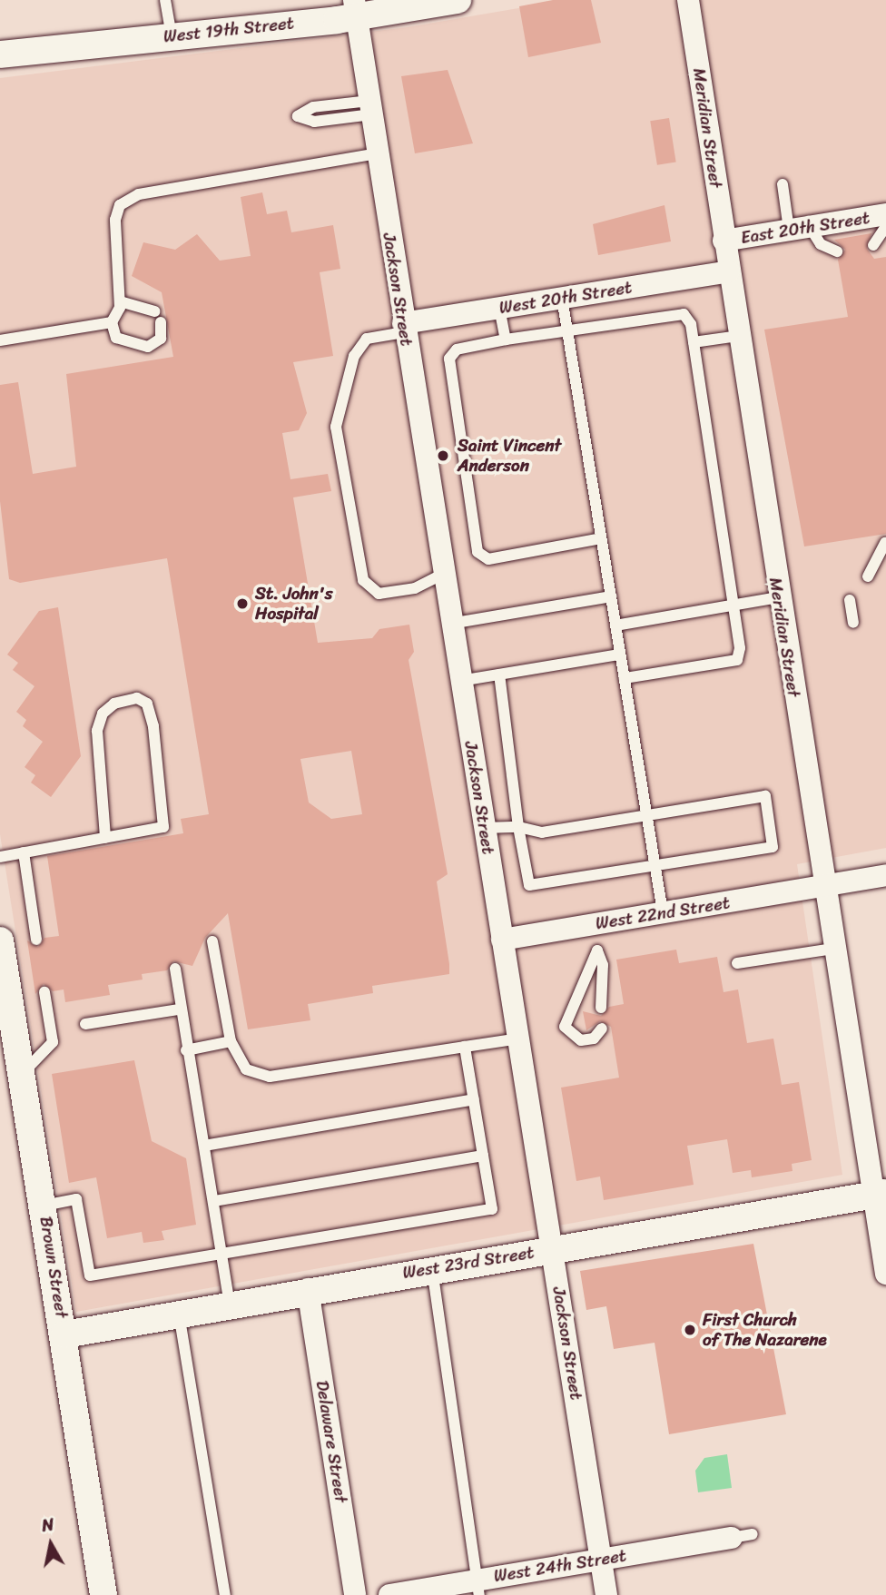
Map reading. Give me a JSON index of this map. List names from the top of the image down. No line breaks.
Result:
{"streets":{"street":["West 19th Street","Meridian Street","East 20th Street","Jackson Street","West 20th Street","West 22nd Street","West 23rd Street","Brown Street","Delaware Street","West 24th Street"]},"crossings":[["West 19th Street","Jackson Street"],["Meridian Street","East 20th Street"],["Meridian Street","West 20th Street"],["Meridian Street","West 22nd Street"],["Meridian Street","West 23rd Street"],["Jackson Street","West 20th Street"],["Jackson Street","West 22nd Street"],["Jackson Street","West 23rd Street"],["Jackson Street","West 24th Street"],["West 23rd Street","Brown Street"],["West 23rd Street","Delaware Street"]],"places":["Saint Vincent Anderson","St. John's Hospital","First Church of The Nazarene"],"north":"top"}
